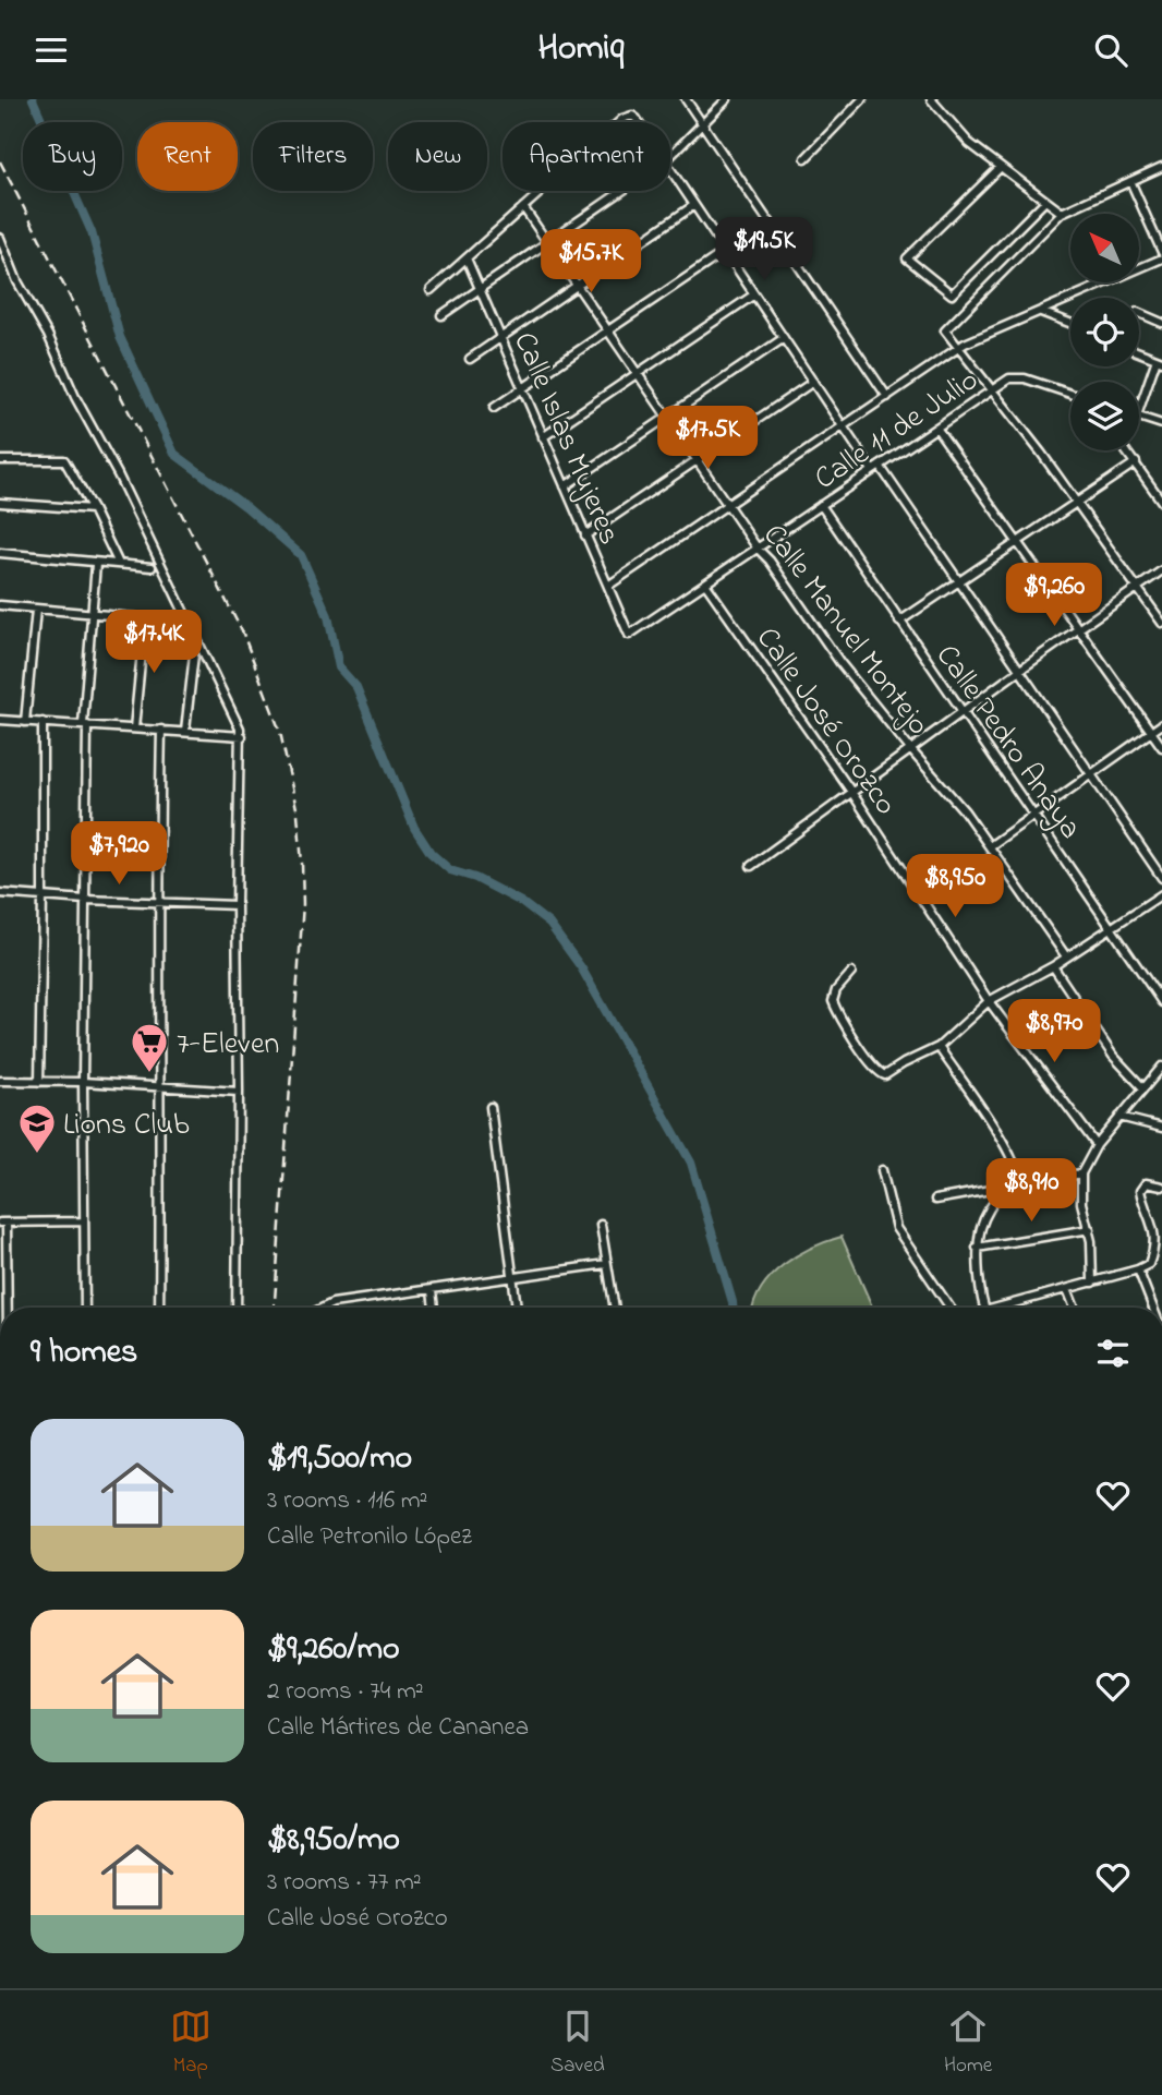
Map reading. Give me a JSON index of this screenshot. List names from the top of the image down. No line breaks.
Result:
{"streets":{"street":["Calle 11 de Julio","Calle Islas Mujeres","Calle Manuel Montejo","Calle José Orozco","Calle Pedro Anaya"]},"crossings":[["Calle 11 de Julio","Calle Islas Mujeres"],["Calle 11 de Julio","Calle Manuel Montejo"],["Calle 11 de Julio","Calle José Orozco"],["Calle 11 de Julio","Calle Pedro Anaya"]],"places":{"supermarket":["7-Eleven"],"school or university":["Lions Club"]},"north":"top left","page":{"header":"Homiq","chip":["Buy","Rent","Filters","New","Apartment"],"price":["$19.5K","$15.7K","$17.5K","$9,260","$17.4K","$7,920","$8,950","$8,970","$8,910"],"heading":"9 homes","list":[{"name":"$19,500/mo","note":"3 rooms · 116 m² · Calle Petronilo López"},{"name":"$9,260/mo","note":"2 rooms · 74 m² · Calle Mártires de Cananea"},{"name":"$8,950/mo","note":"3 rooms · 77 m² · Calle José Orozco"}],"tabs":["Map","Saved","Home"]}}
